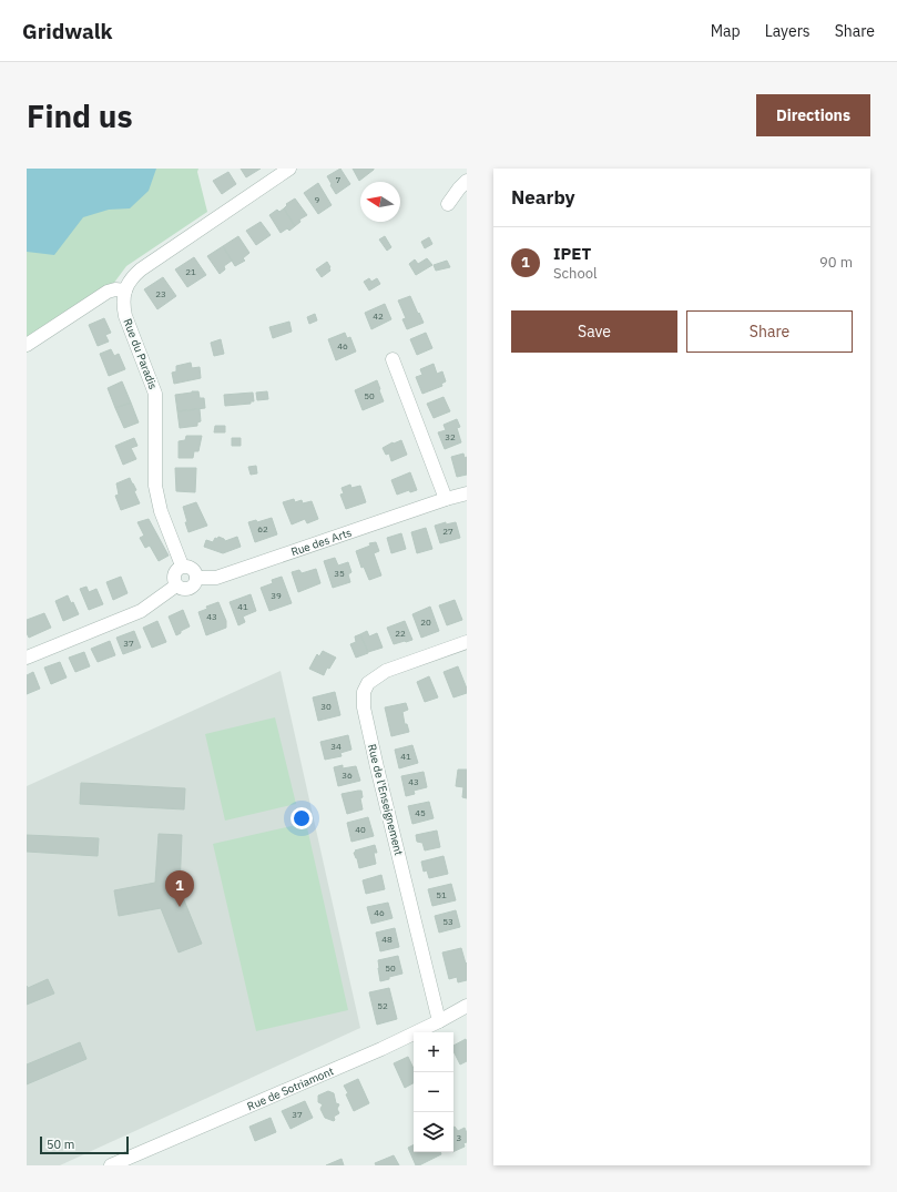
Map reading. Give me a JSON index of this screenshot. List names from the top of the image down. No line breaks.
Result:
{"streets":{"street":["Rue du Paradis","Rue des Arts","Rue de l'Enseignement","Rue de Sotriamont"]},"crossings":[["Rue du Paradis","Rue des Arts"],["Rue de l'Enseignement","Rue de Sotriamont"]],"house_numbers":["7","9","21","23","42","46","50","32","62","27","35","39","41","43","20","22","37","30","34","41","36","43","45","40","51","46","53","48","50","52","37","3"],"scale_bar":"50 m","north":"left","page":{"header":"Gridwalk","nav":["Map","Layers","Share"],"buttons":["Directions",["Save","Share"]],"title":"Find us","heading":"Nearby","list":[{"mark":"1","name":"IPET","note":"School","value":"90 m"}],"pins":"1","map_buttons":["+","−"],"scale":"50 m"}}
